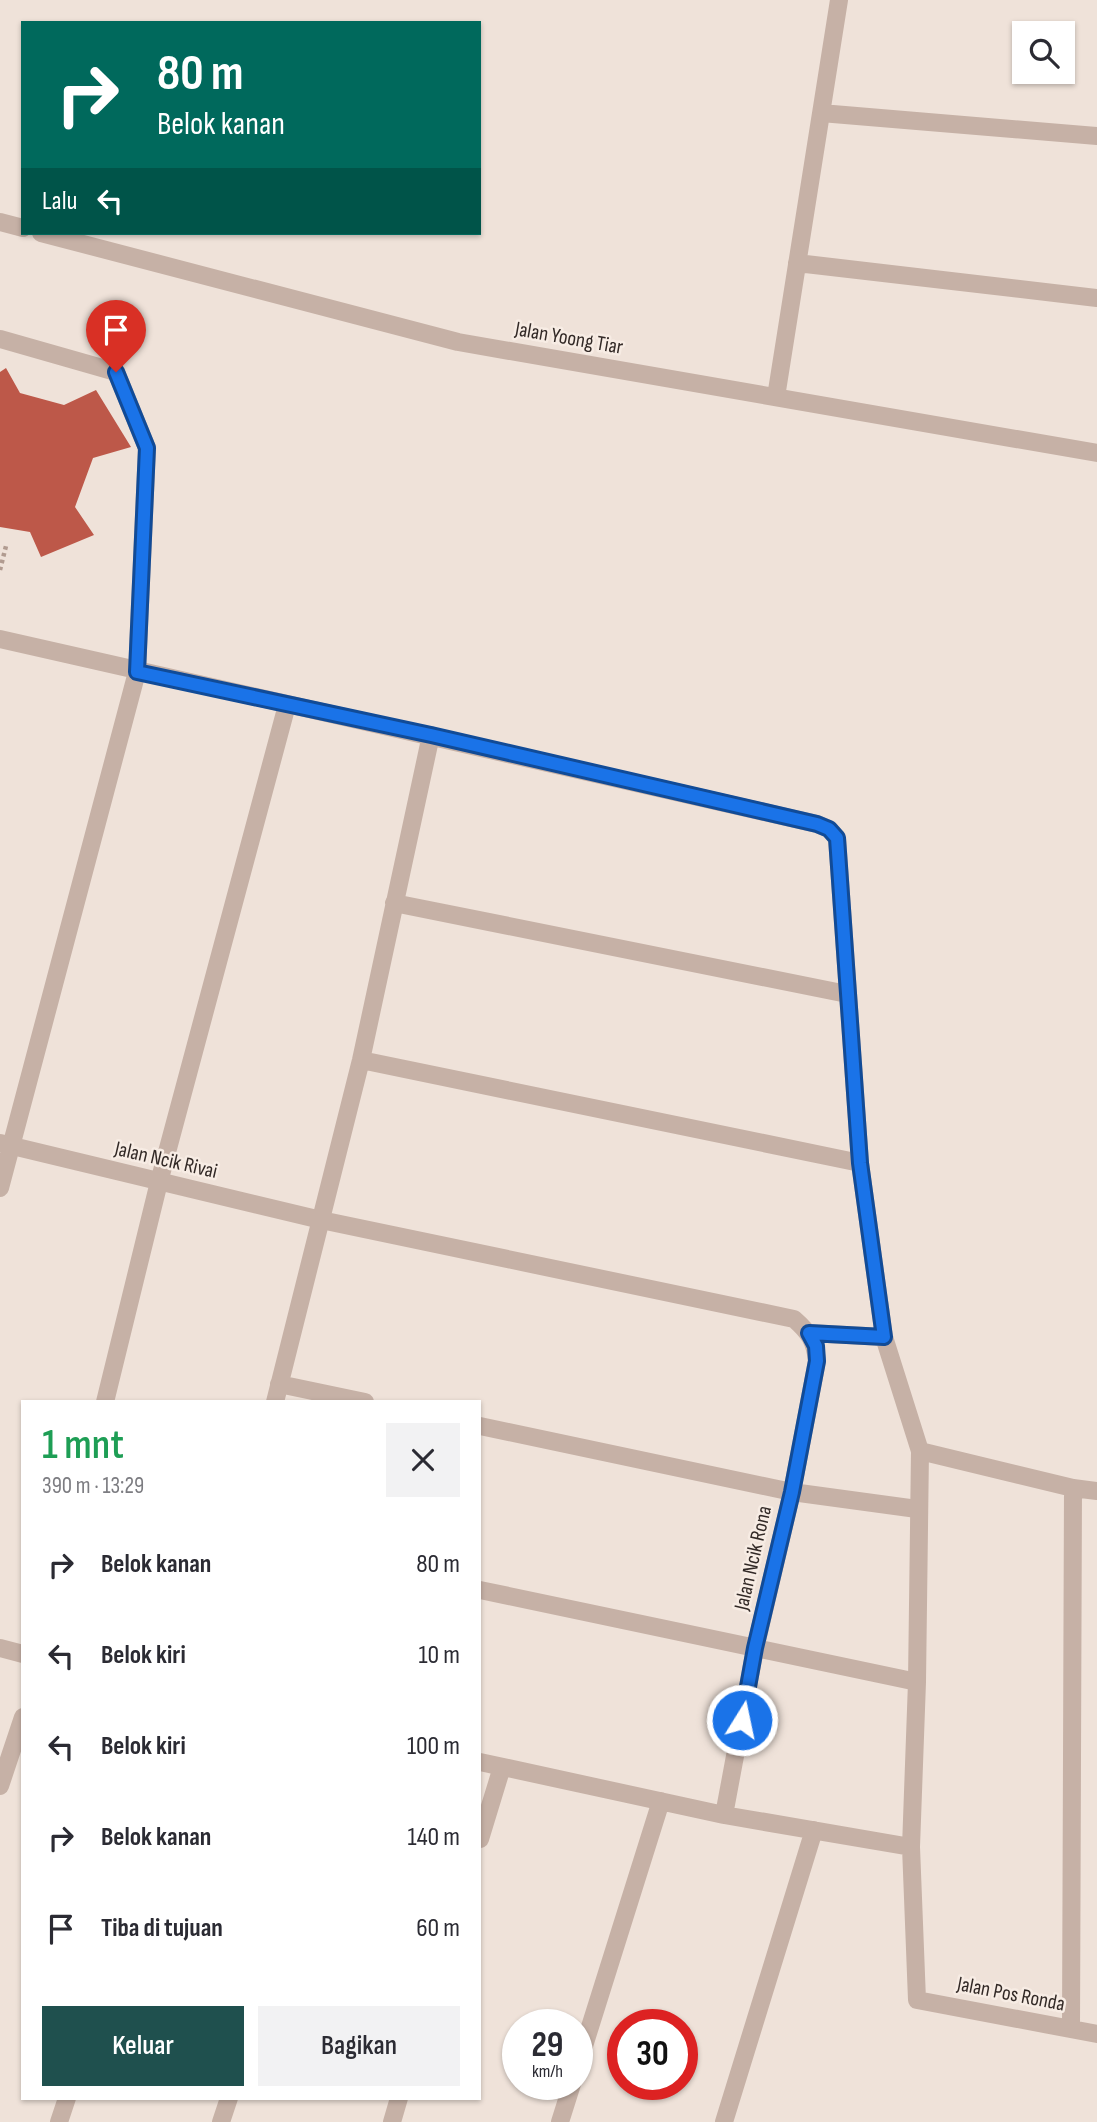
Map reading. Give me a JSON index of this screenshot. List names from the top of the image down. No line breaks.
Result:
{"streets":{"street":["Jalan Yoong Tiar","Jalan Ncik Rivai","Jalan Ncik Rona","Jalan Pos Ronda"]},"crossings":[["Jalan Ncik Rivai","Jalan Ncik Rona"]],"page":{"turn":["80 m","Belok kanan"],"then":"Lalu","heading":["1 mnt","390 m · 13:29"],"list":[{"name":"Belok kanan","value":"80 m"},{"name":"Belok kiri","value":"10 m"},{"name":"Belok kiri","value":"100 m"},{"name":"Belok kanan","value":"140 m"},{"name":"Tiba di tujuan","value":"60 m"}],"buttons":["Keluar","Bagikan"],"speed":"29 km/h","limit":"30"}}
